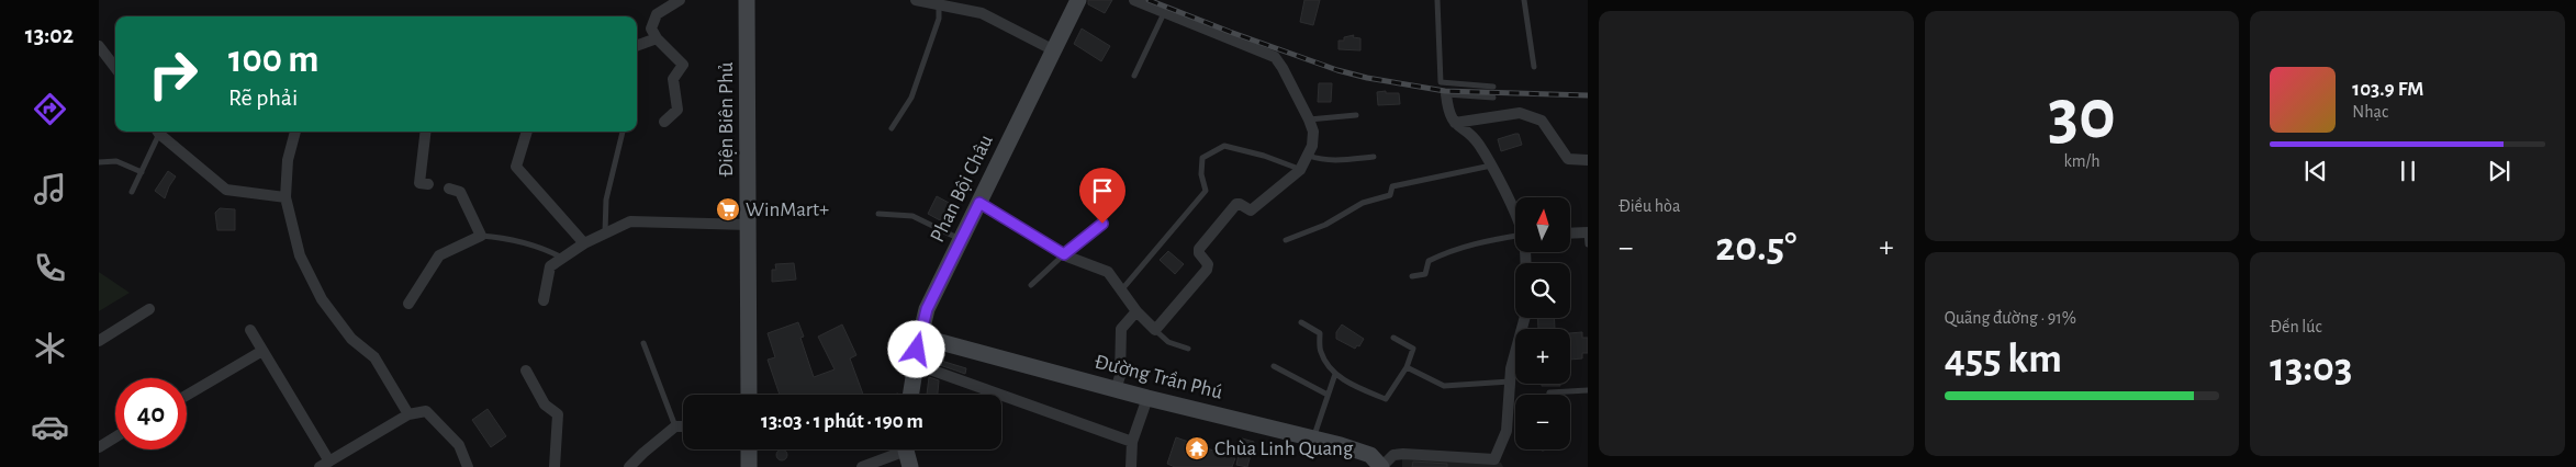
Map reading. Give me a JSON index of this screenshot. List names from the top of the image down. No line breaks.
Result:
{"streets":{"street":["Điện Biên Phủ","Phan Bội Châu","Đường Trần Phú"]},"crossings":[["Phan Bội Châu","Đường Trần Phú"]],"places":{"supermarket":["WinMart+"],"temple":["Chùa Linh Quang"]},"north":"top","page":{"tabs":"13:02","tile":["Điều hòa",["30","km/h"],["Quãng đường · 91%","455 km"],["Đến lúc","13:03"]],"turn":["100 m","Rẽ phải"],"song":["103.9 FM","Nhạc"],"map_buttons":["+","−"],"heat":["−","20.5°","+"],"limit":"40","trip":"13:03 · 1 phút · 190 m"}}
